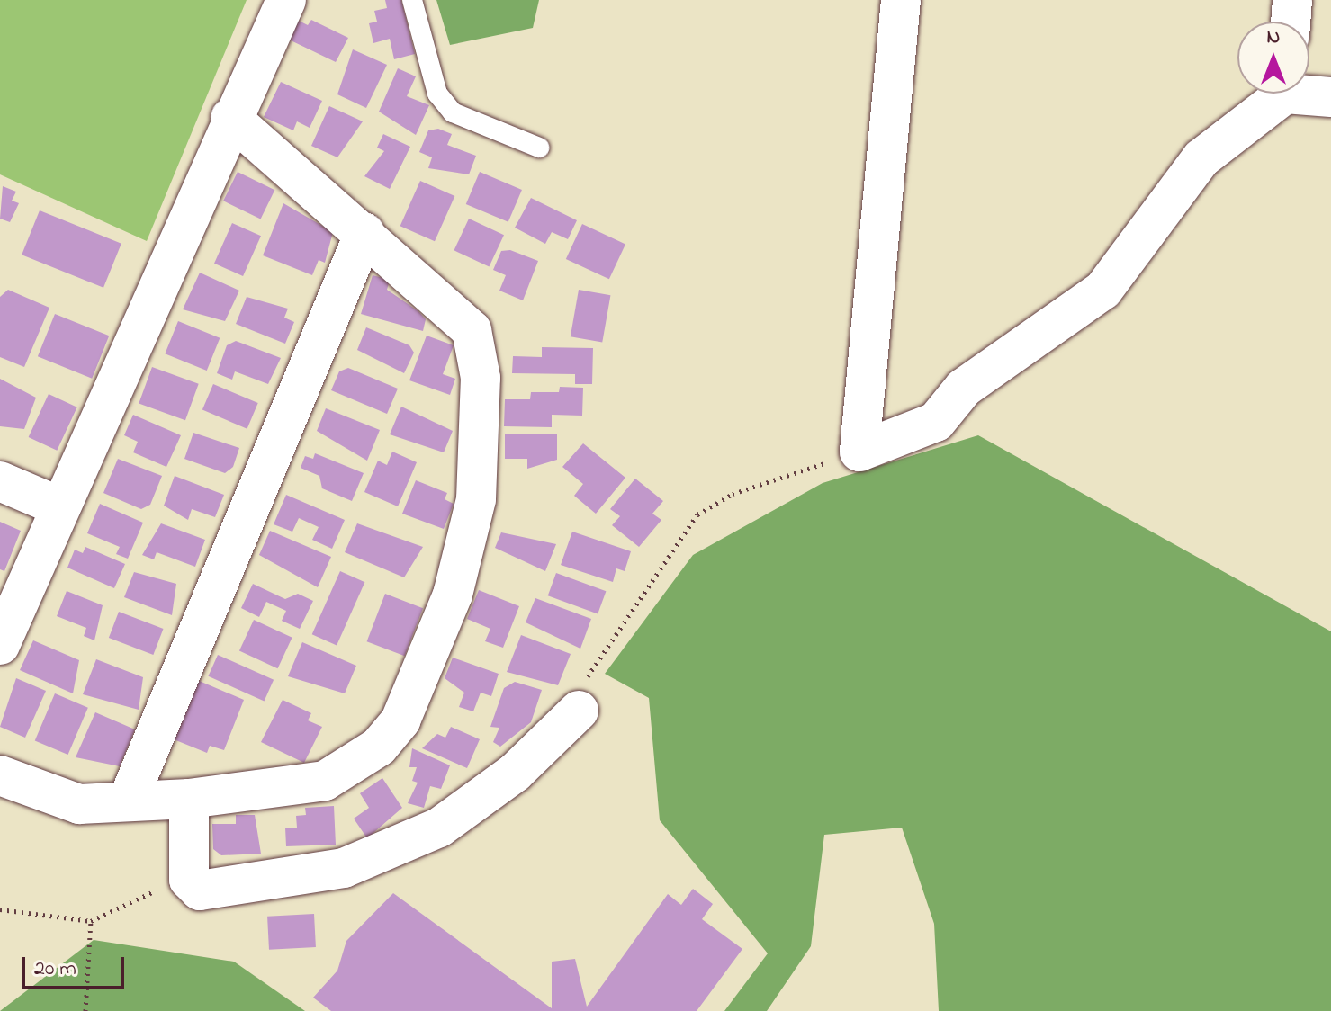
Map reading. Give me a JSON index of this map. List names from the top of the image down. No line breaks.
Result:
{"scale_bar":"20 m","north":"top"}
